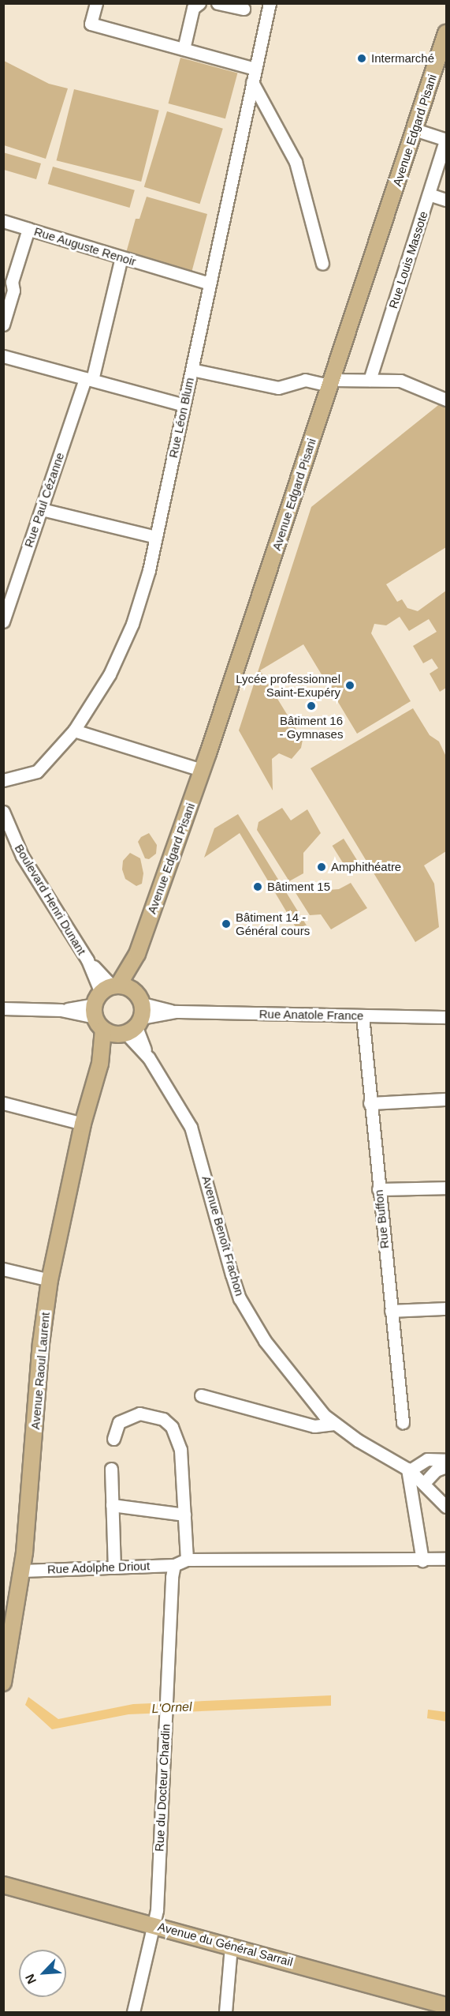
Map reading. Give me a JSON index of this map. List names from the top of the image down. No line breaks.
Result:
{"streets":{"main road":["Avenue Edgard Pisani","Avenue Raoul Laurent","Avenue du Général Sarrail"],"street":["Rue Auguste Renoir","Rue Louis Massote","Rue Léon Blum","Rue Paul Cézanne","Boulevard Henri Dunant","Rue Anatole France","Rue Buffon","Avenue Benoît Frachon","Rue Adolphe Driout","Rue du Docteur Chardin"]},"crossings":[["Avenue Edgard Pisani","Boulevard Henri Dunant"],["Avenue Edgard Pisani","Rue Anatole France"],["Avenue Edgard Pisani","Avenue Benoît Frachon"],["Avenue Edgard Pisani","Avenue Raoul Laurent"],["Rue Auguste Renoir","Rue Léon Blum"],["Rue Auguste Renoir","Rue Paul Cézanne"],["Boulevard Henri Dunant","Rue Anatole France"],["Boulevard Henri Dunant","Avenue Benoît Frachon"],["Boulevard Henri Dunant","Avenue Raoul Laurent"],["Rue Anatole France","Rue Buffon"],["Rue Anatole France","Avenue Benoît Frachon"],["Rue Anatole France","Avenue Raoul Laurent"],["Avenue Benoît Frachon","Avenue Raoul Laurent"],["Avenue Raoul Laurent","Rue Adolphe Driout"],["Rue Adolphe Driout","Rue du Docteur Chardin"],["Rue du Docteur Chardin","Avenue du Général Sarrail"]],"water":["L'Ornel"],"places":["Intermarché","Lycée professionnel Saint-Exupéry","Bâtiment 16 - Gymnases","Amphithéatre","Bâtiment 15","Bâtiment 14 - Général cours"],"north":"bottom left"}
